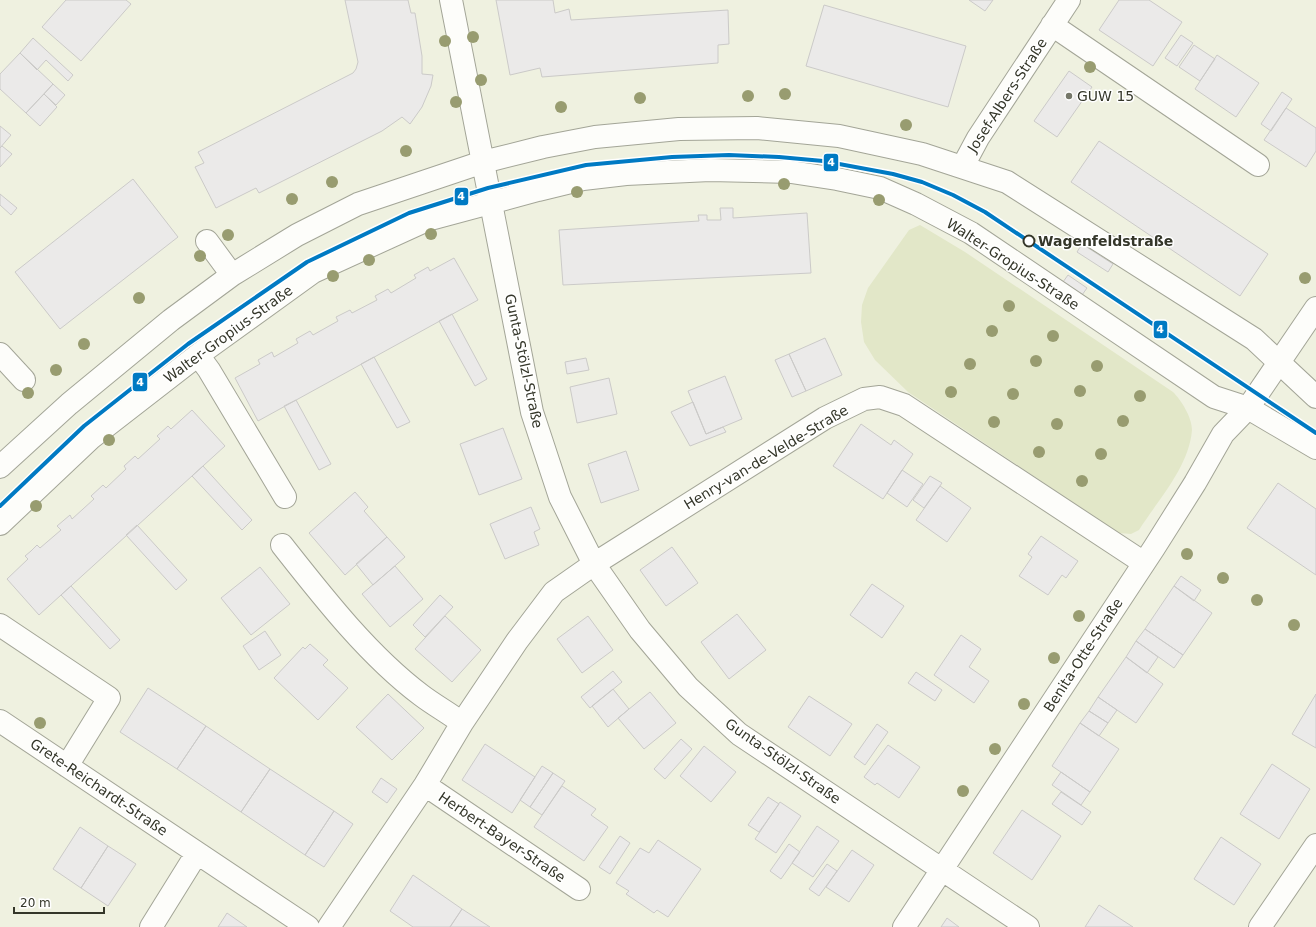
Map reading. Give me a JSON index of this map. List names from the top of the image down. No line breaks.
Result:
{"streets":{"street":["Josef-Albers-Straße","Walter-Gropius-Straße","Gunta-Stölzl-Straße","Henry-van-de-Velde-Straße","Benita-Otte-Straße","Grete-Reichardt-Straße","Herbert-Bayer-Straße"]},"crossings":[["Walter-Gropius-Straße","Gunta-Stölzl-Straße"],["Walter-Gropius-Straße","Benita-Otte-Straße"],["Gunta-Stölzl-Straße","Henry-van-de-Velde-Straße"],["Gunta-Stölzl-Straße","Benita-Otte-Straße"],["Gunta-Stölzl-Straße","Herbert-Bayer-Straße"],["Henry-van-de-Velde-Straße","Benita-Otte-Straße"],["Henry-van-de-Velde-Straße","Herbert-Bayer-Straße"]],"places":["GUW 15","Wagenfeldstraße"],"lines":["transit line 4"],"scale_bar":"20 m"}
